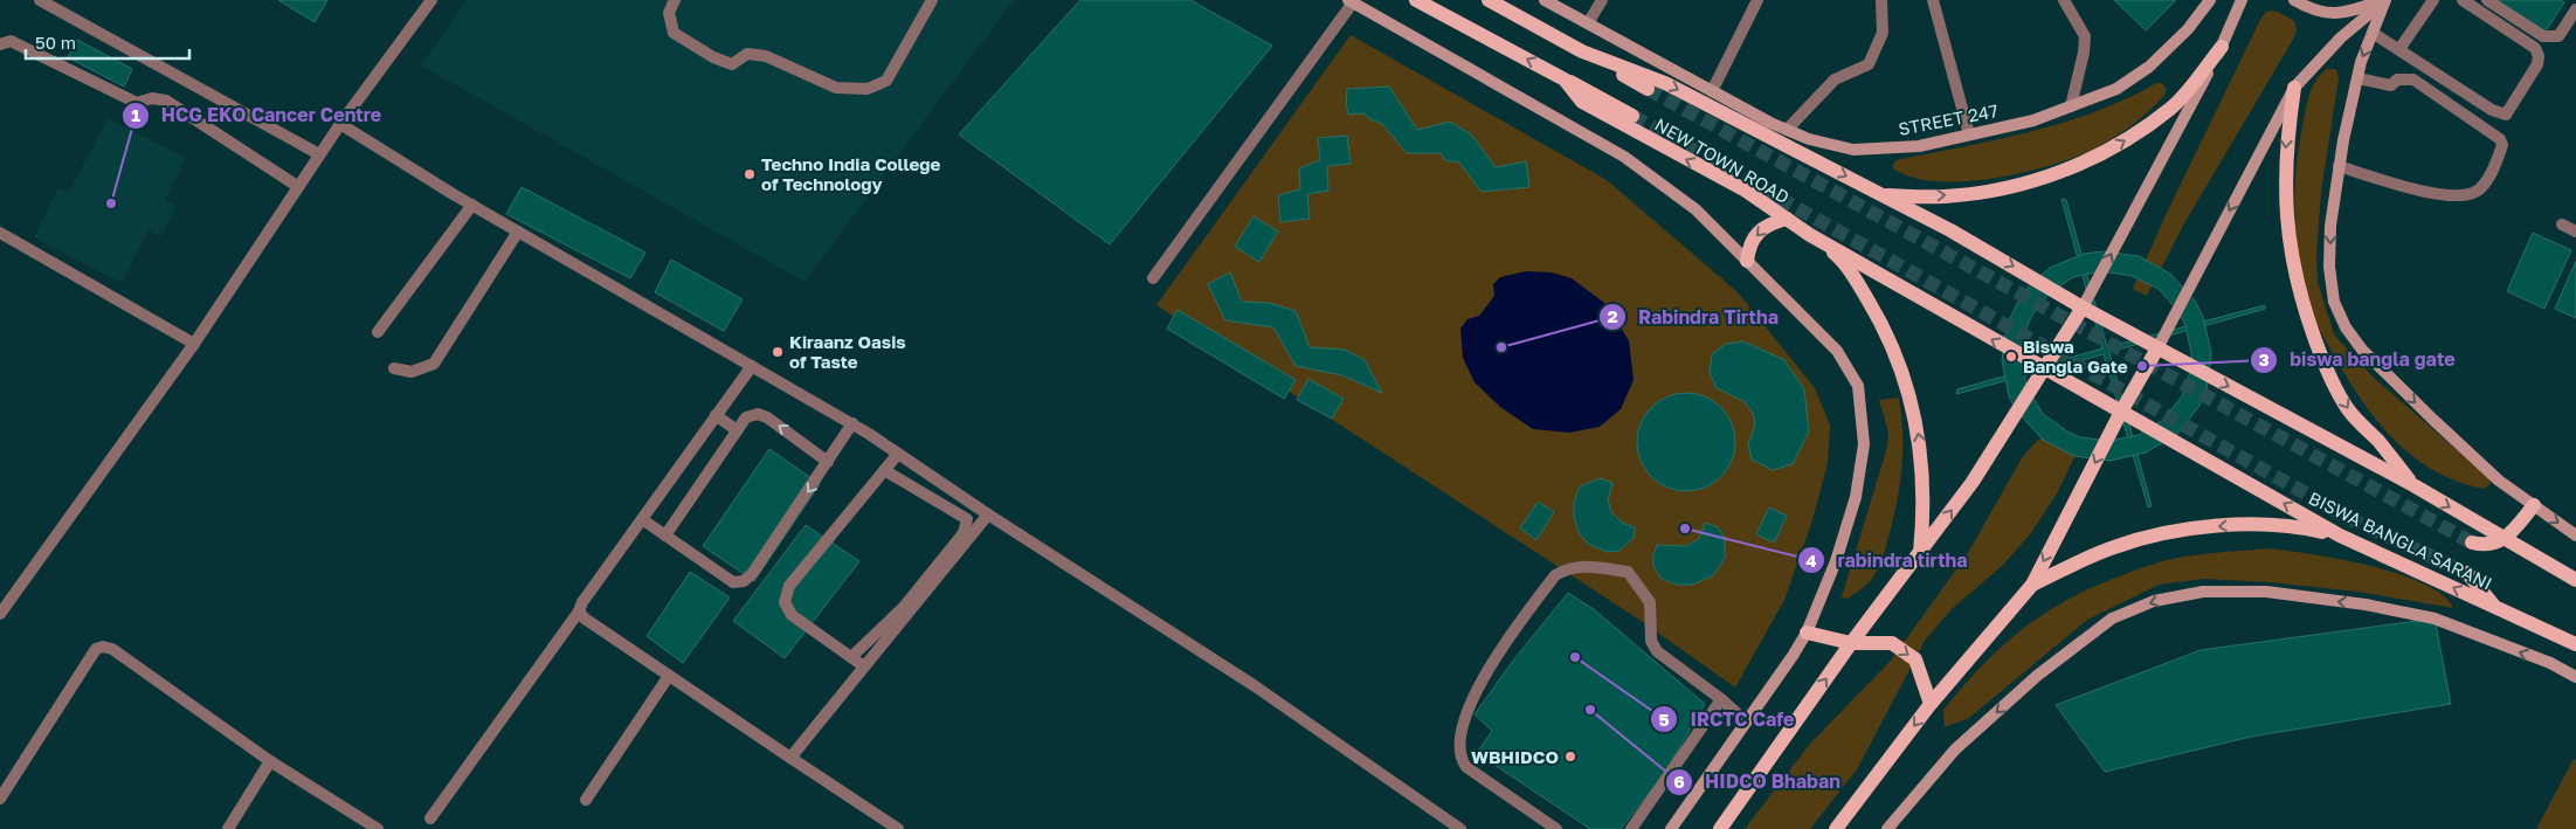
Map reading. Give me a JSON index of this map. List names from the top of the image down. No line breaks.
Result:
{"streets":{"main road":["NEW TOWN ROAD","BISWA BANGLA SARANI"],"street":["STREET 247"]},"crossings":[["NEW TOWN ROAD","BISWA BANGLA SARANI"]],"places":["Techno India College of Technology","HCG EKO Cancer Centre","Rabindra Tirtha","Kiraanz Oasis of Taste","Biswa Bangla Gate","biswa bangla gate","rabindra tirtha","IRCTC Cafe","HIDCO Bhaban","WBHIDCO"],"scale_bar":"50 m"}
